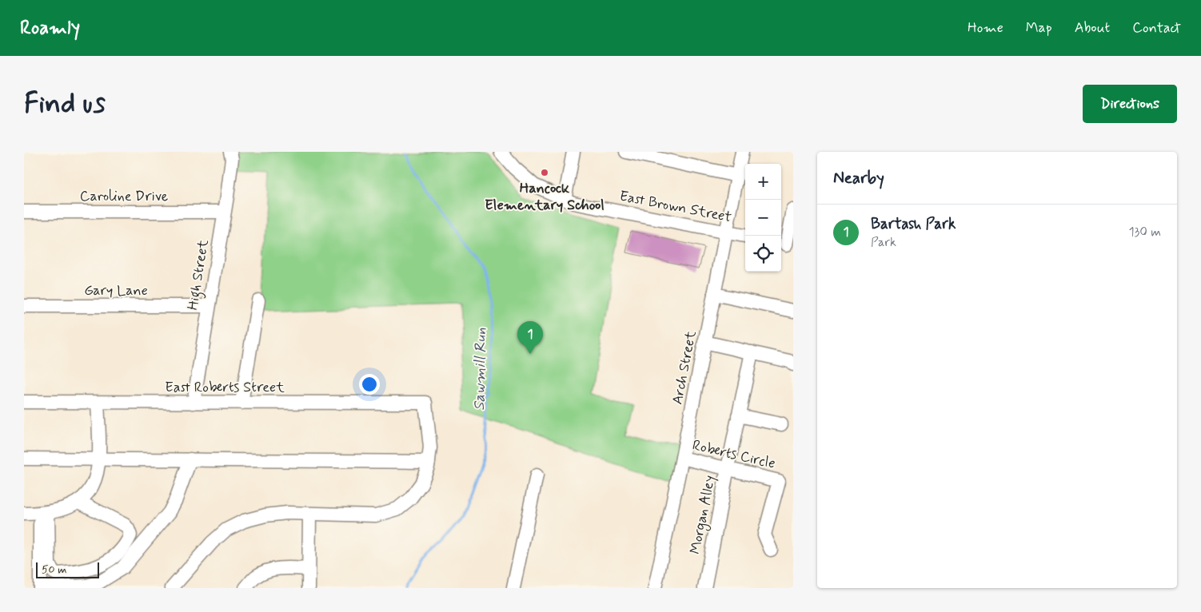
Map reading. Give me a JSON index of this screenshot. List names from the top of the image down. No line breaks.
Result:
{"streets":{"street":["Caroline Drive","East Brown Street","High Street","Gary Lane","Arch Street","East Roberts Street","Roberts Circle","Morgan Alley"]},"crossings":[["Caroline Drive","High Street"],["East Brown Street","Arch Street"],["High Street","Gary Lane"],["High Street","East Roberts Street"],["Arch Street","Roberts Circle"],["Roberts Circle","Morgan Alley"]],"water":["Sawmill Run"],"places":["Hancock Elementary School"],"scale_bar":"50 m","page":{"header":"Roamly","nav":["Home","Map","About","Contact"],"buttons":"Directions","title":"Find us","heading":"Nearby","map_buttons":["+","−"],"list":[{"mark":"1","name":"Bartash Park","note":"Park","value":"130 m"}],"pins":"1","scale":"50 m"}}
